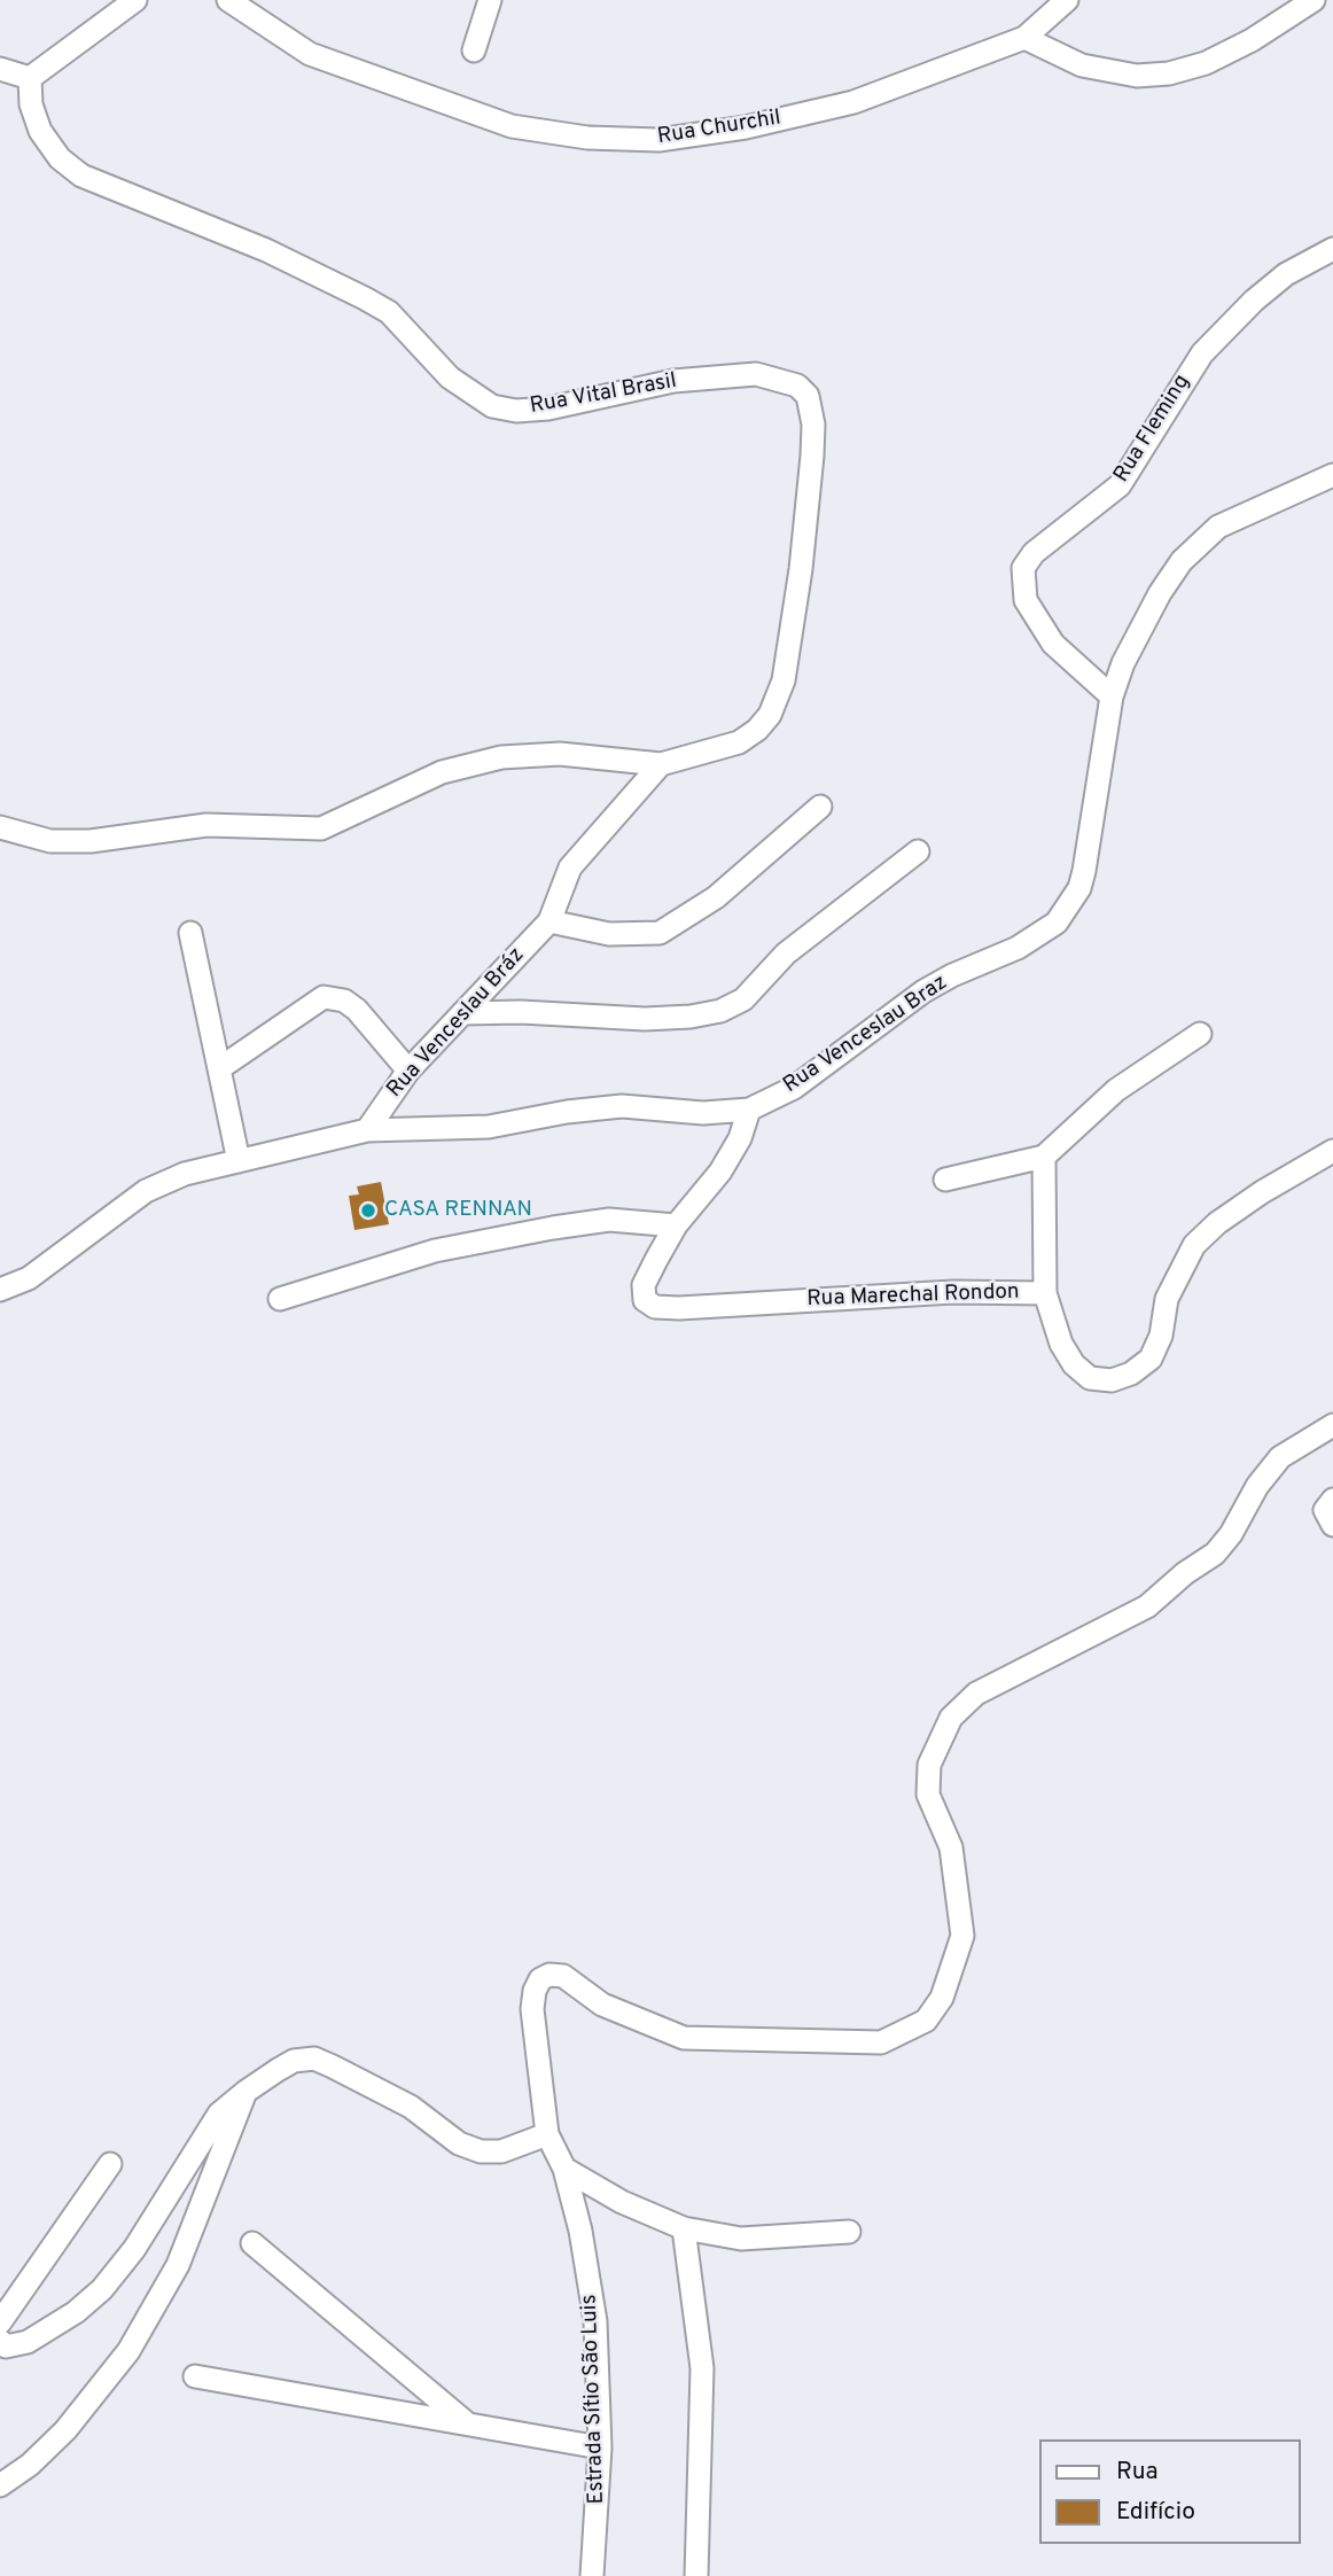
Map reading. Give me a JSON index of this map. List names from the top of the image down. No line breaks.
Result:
{"streets":{"street":["Rua Churchil","Rua Vital Brasil","Rua Fleming","Rua Venceslau Bráz","Rua Venceslau Braz","Rua Marechal Rondon","Estrada Sítio São Luis"]},"crossings":[["Rua Fleming","Rua Venceslau Braz"],["Rua Venceslau Bráz","Rua Venceslau Braz"],["Rua Venceslau Braz","Rua Marechal Rondon"]],"places":["CASA RENNAN"],"legend":["Rua","Edifício"]}
